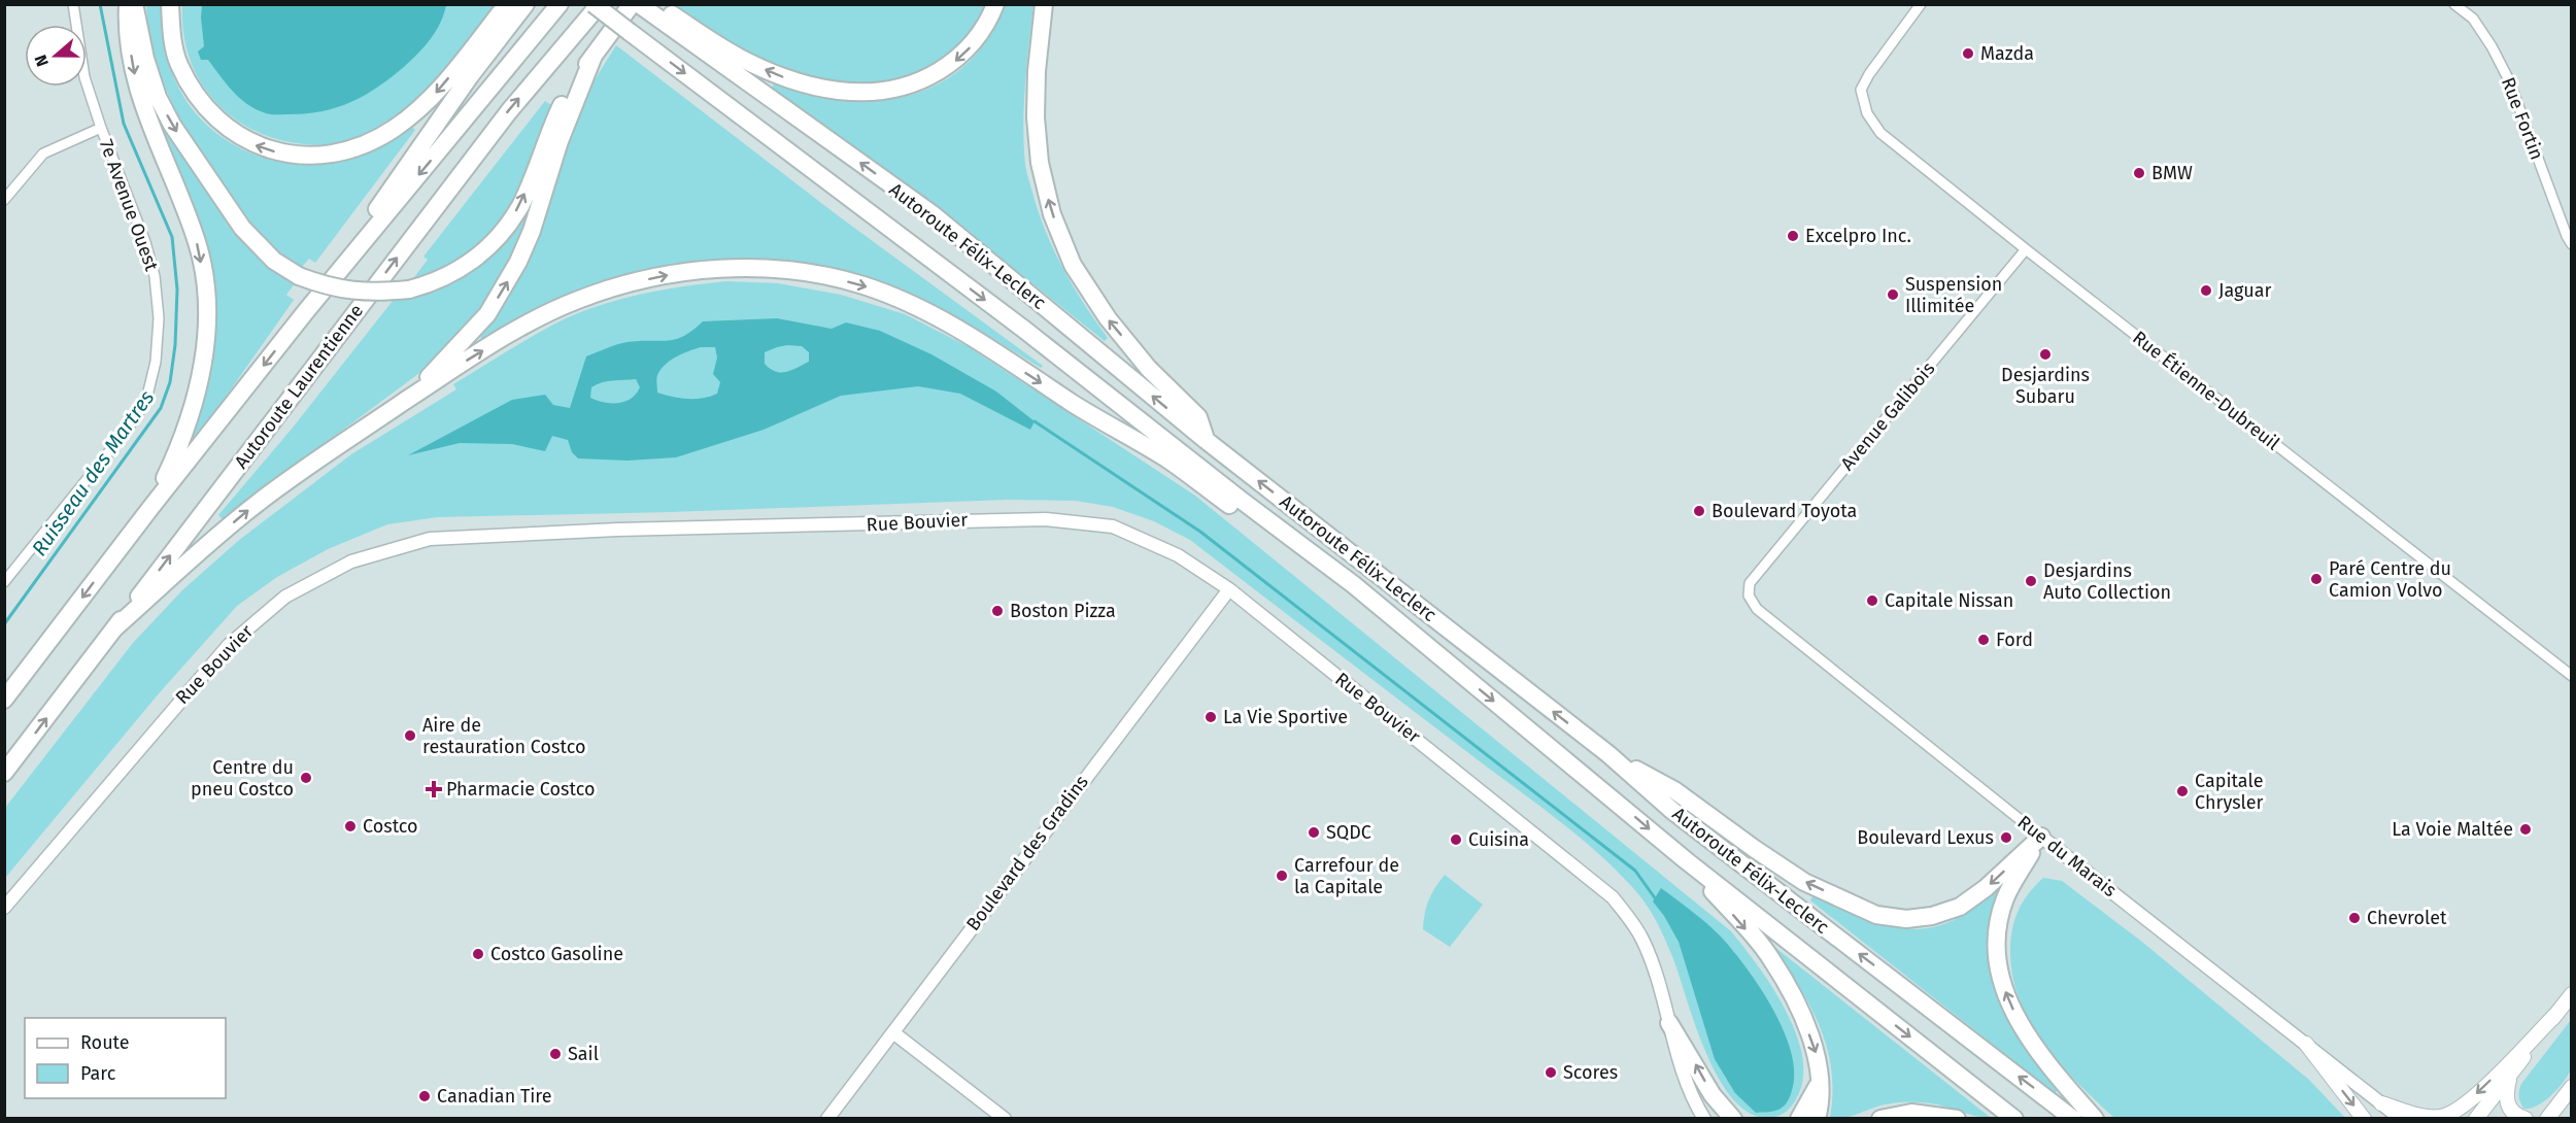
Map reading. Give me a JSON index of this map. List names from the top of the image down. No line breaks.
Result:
{"streets":{"highway":["Autoroute Félix-Leclerc","Autoroute Laurentienne"],"street":["Rue Fortin","7e Avenue Ouest","Rue Étienne-Dubreuil","Avenue Galibois","Rue Bouvier","Boulevard des Gradins","Rue du Marais"]},"crossings":[["Rue Étienne-Dubreuil","Avenue Galibois"],["Avenue Galibois","Rue du Marais"],["Rue Bouvier","Boulevard des Gradins"]],"water":["Ruisseau des Martres"],"places":{"other":["Mazda","BMW","Excelpro Inc.","Jaguar","Suspension Illimitée","Desjardins Subaru","Boulevard Toyota","Paré Centre du Camion Volvo","Desjardins Auto Collection","Capitale Nissan","Boston Pizza","Ford","La Vie Sportive","Aire de restauration Costco","Centre du pneu Costco","Capitale Chrysler","Costco","La Voie Maltée","SQDC","Boulevard Lexus","Cuisina","Carrefour de la Capitale","Chevrolet","Costco Gasoline","Sail","Scores","Canadian Tire"],"health":["Pharmacie Costco"]},"legend":["Route","Parc"],"north":"left"}
